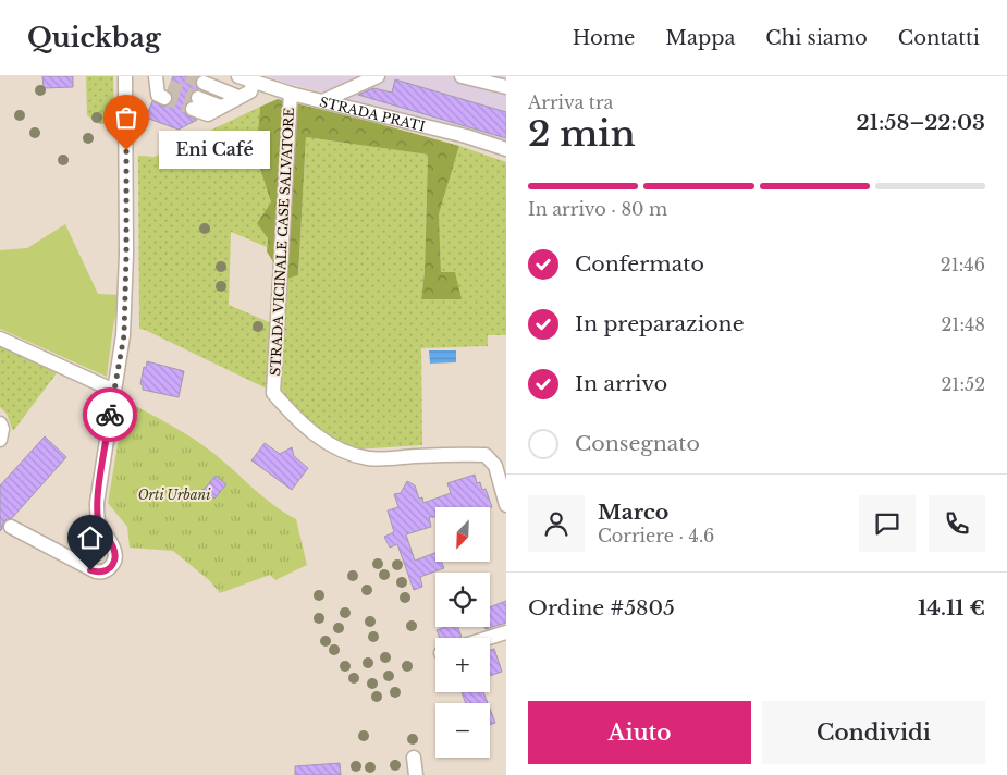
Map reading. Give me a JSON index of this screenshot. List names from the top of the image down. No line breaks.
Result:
{"streets":{"street":["STRADA PRATI","STRADA VICINALE CASE SALVATORE"]},"crossings":[["STRADA PRATI","STRADA VICINALE CASE SALVATORE"]],"parks":["Orti Urbani"],"places":["Eni Café"],"north":"bottom left","page":{"header":"Quickbag","nav":["Home","Mappa","Chi siamo","Contatti"],"heading":["2 min","Arriva tra","21:58–22:03"],"panel":["Marco","Corriere · 4.6","Ordine #5805","14.11 €"],"bubble":"Eni Café","bar":"In arrivo · 80 m","list":[["Confermato","21:46"],["In preparazione","21:48"],["In arrivo","21:52"],"Consegnato"],"map_buttons":["+","−"],"buttons":["Aiuto","Condividi"]}}
